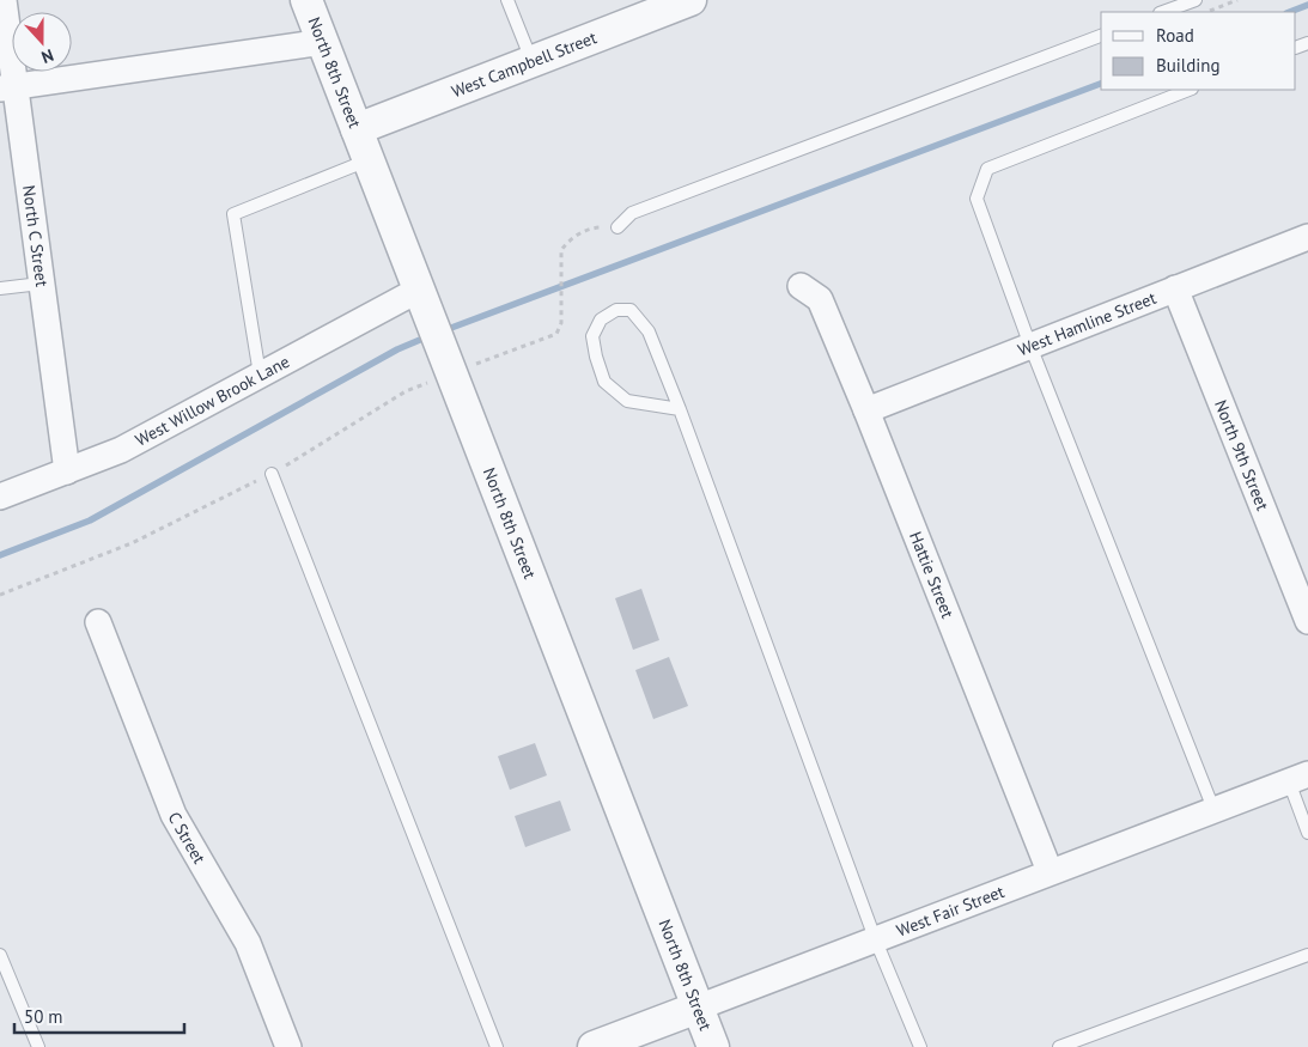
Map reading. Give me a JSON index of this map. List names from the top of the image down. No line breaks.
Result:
{"streets":{"street":["West Campbell Street","North 8th Street","North C Street","West Hamline Street","West Willow Brook Lane","North 9th Street","Hattie Street","C Street","West Fair Street"]},"crossings":[["West Campbell Street","North 8th Street"],["North 8th Street","West Willow Brook Lane"],["North 8th Street","West Fair Street"],["North C Street","West Willow Brook Lane"],["West Hamline Street","North 9th Street"],["West Hamline Street","Hattie Street"],["Hattie Street","West Fair Street"]],"legend":["Road","Building"],"scale_bar":"50 m","north":"bottom"}
